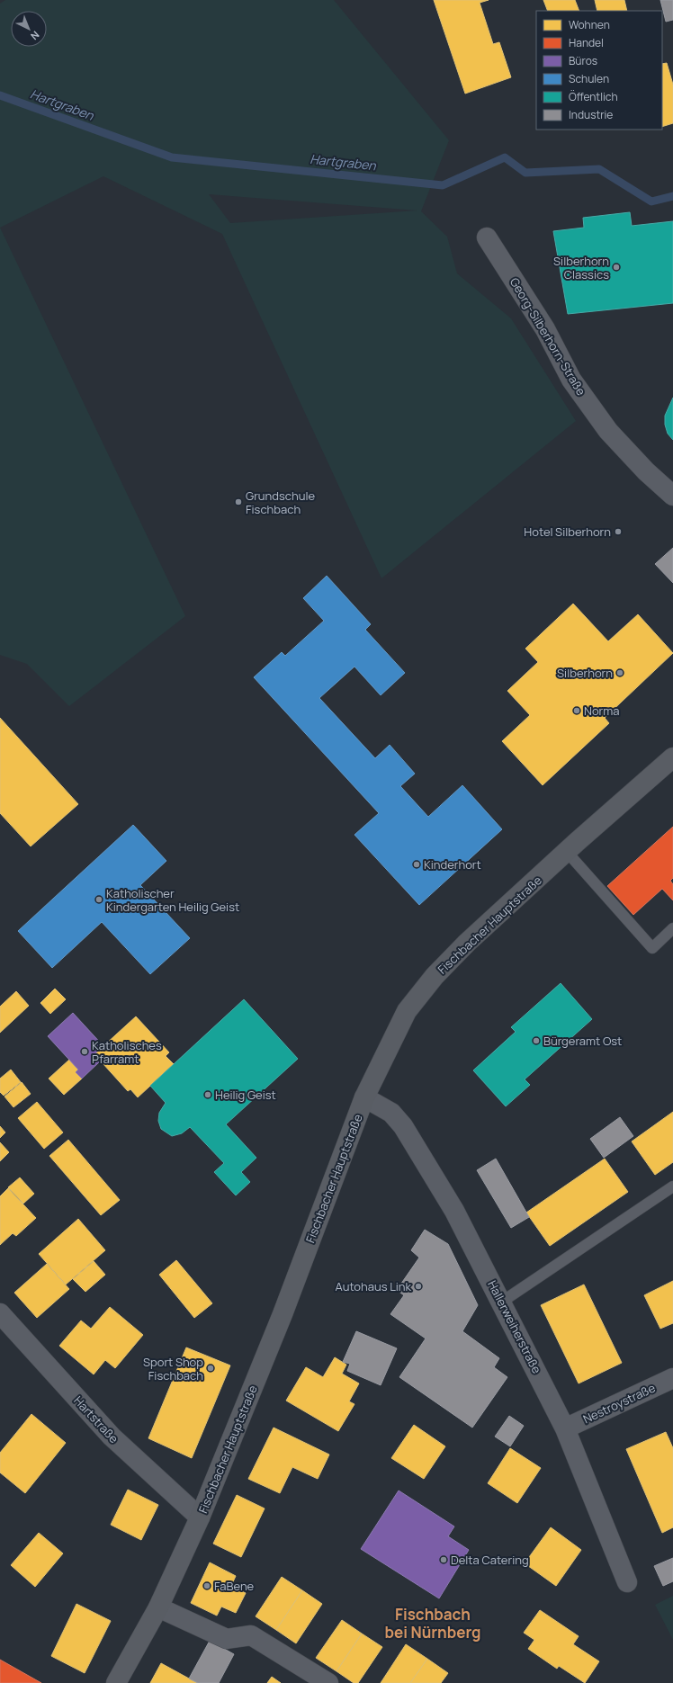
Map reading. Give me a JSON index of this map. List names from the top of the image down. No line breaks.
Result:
{"streets":{"main road":["Fischbacher Hauptstraße"],"street":["Georg-Silberhorn-Straße","Hallerweiherstraße","Nestroystraße","Hartstraße"]},"crossings":[["Fischbacher Hauptstraße","Hallerweiherstraße"],["Fischbacher Hauptstraße","Hartstraße"],["Hallerweiherstraße","Nestroystraße"]],"districts":["Fischbach bei Nürnberg"],"water":["Hartgraben"],"places":["Silberhorn Classics","Grundschule Fischbach","Hotel Silberhorn","Silberhorn","Norma","Kinderhort","Katholischer Kindergarten Heilig Geist","Bürgeramt Ost","Katholisches Pfarramt","Heilig Geist","Autohaus Link","Sport Shop Fischbach","Delta Catering","FaBene"],"legend":["Wohnen","Handel","Büros","Schulen","Öffentlich","Industrie"],"north":"bottom right"}
